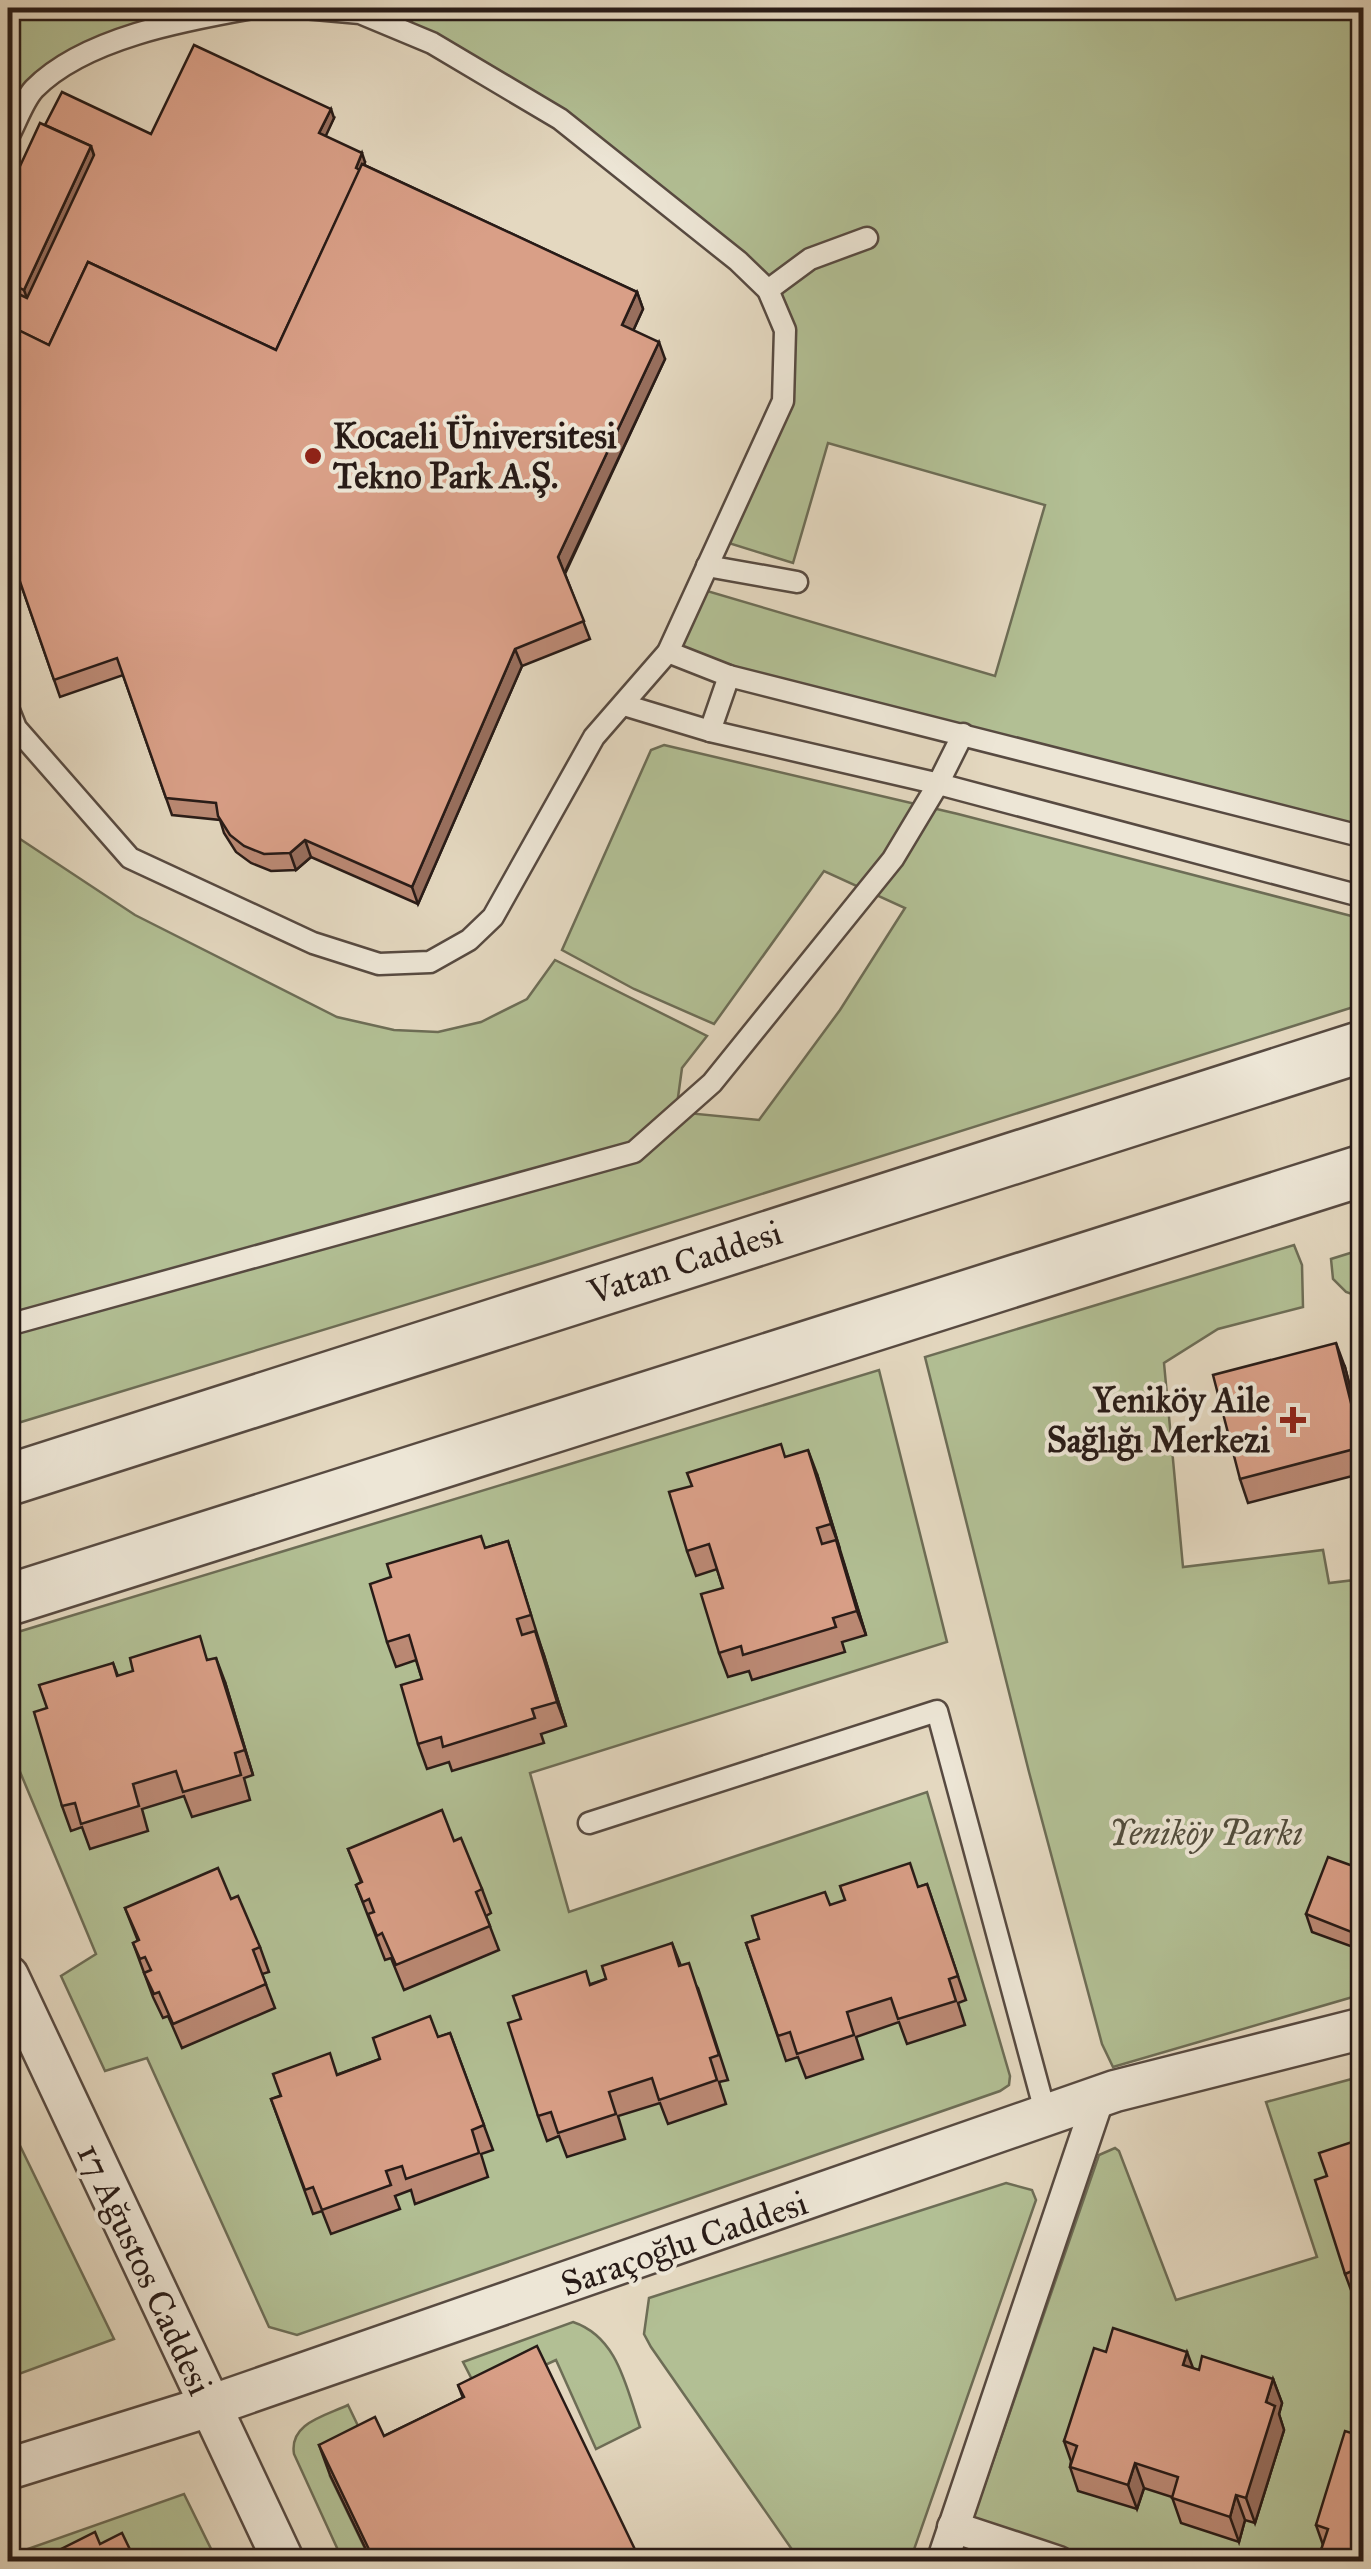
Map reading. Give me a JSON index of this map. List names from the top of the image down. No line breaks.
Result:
{"streets":{"street":["Vatan Caddesi","Saraçoğlu Caddesi","17 Ağustos Caddesi"]},"crossings":[["Saraçoğlu Caddesi","17 Ağustos Caddesi"]],"parks":["Yeniköy Parkı"],"places":{"other":["Kocaeli Üniversitesi Tekno Park A.Ş."],"health":["Yeniköy Aile Sağlığı Merkezi"]}}
